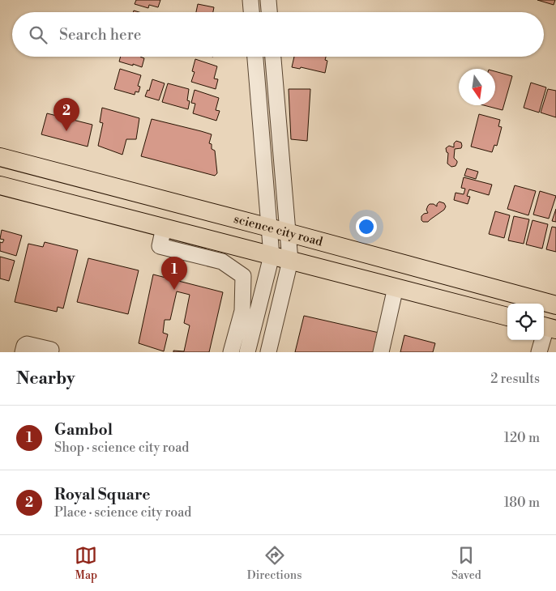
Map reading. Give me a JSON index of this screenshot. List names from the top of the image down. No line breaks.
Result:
{"streets":{"main road":["science city road"]},"north":"bottom","page":{"search":"Search here","pins":["2","1"],"heading":["Nearby","2 results"],"list":[{"mark":"1","name":"Gambol","note":"Shop · science city road","value":"120 m"},{"mark":"2","name":"Royal Square","note":"Place · science city road","value":"180 m"}],"nav":["Map","Directions","Saved"]}}
